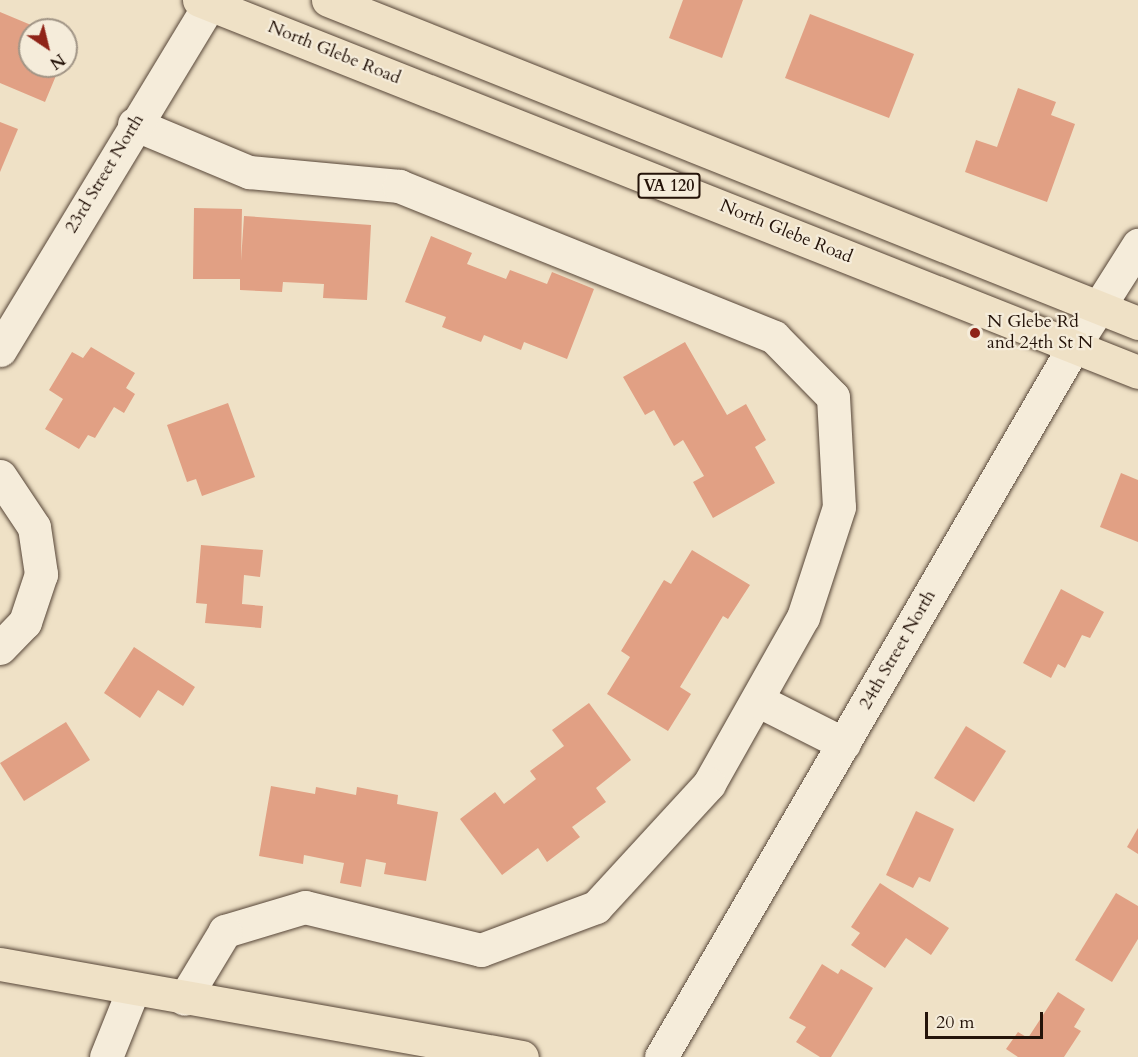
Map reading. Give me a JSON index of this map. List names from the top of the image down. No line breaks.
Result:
{"streets":{"main road":["North Glebe Road","VA 120"],"street":["23rd Street North","24th Street North"]},"crossings":[["North Glebe Road","23rd Street North"],["North Glebe Road","24th Street North"],["VA 120","24th Street North"]],"places":["N Glebe Rd and 24th St N"],"scale_bar":"20 m","north":"bottom right"}
